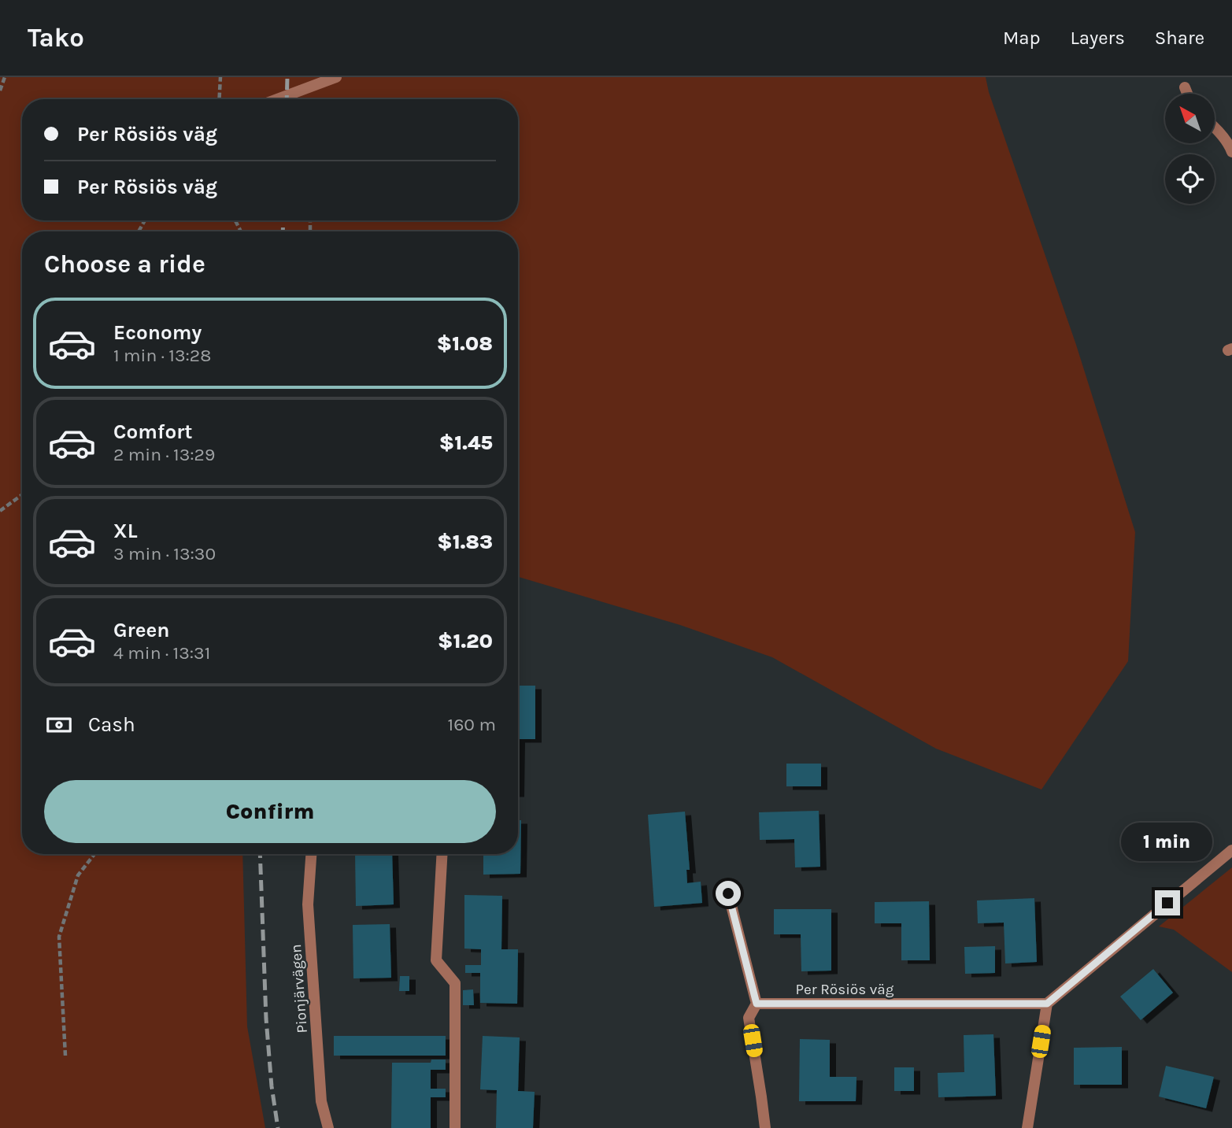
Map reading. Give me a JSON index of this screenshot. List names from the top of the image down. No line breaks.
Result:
{"streets":{"street":["Pionjärvägen","Per Rösiös väg"]},"north":"top left","page":{"header":"Tako","nav":["Map","Layers","Share"],"banner":["Per Rösiös väg","Per Rösiös väg"],"heading":"Choose a ride","list":[{"name":"Economy","note":"1 min · 13:28","value":"$1.08"},{"name":"Comfort","note":"2 min · 13:29","value":"$1.45"},{"name":"XL","note":"3 min · 13:30","value":"$1.83"},{"name":"Green","note":"4 min · 13:31","value":"$1.20"}],"pay":["Cash","160 m"],"buttons":"Confirm","bubble":"1 min"}}
